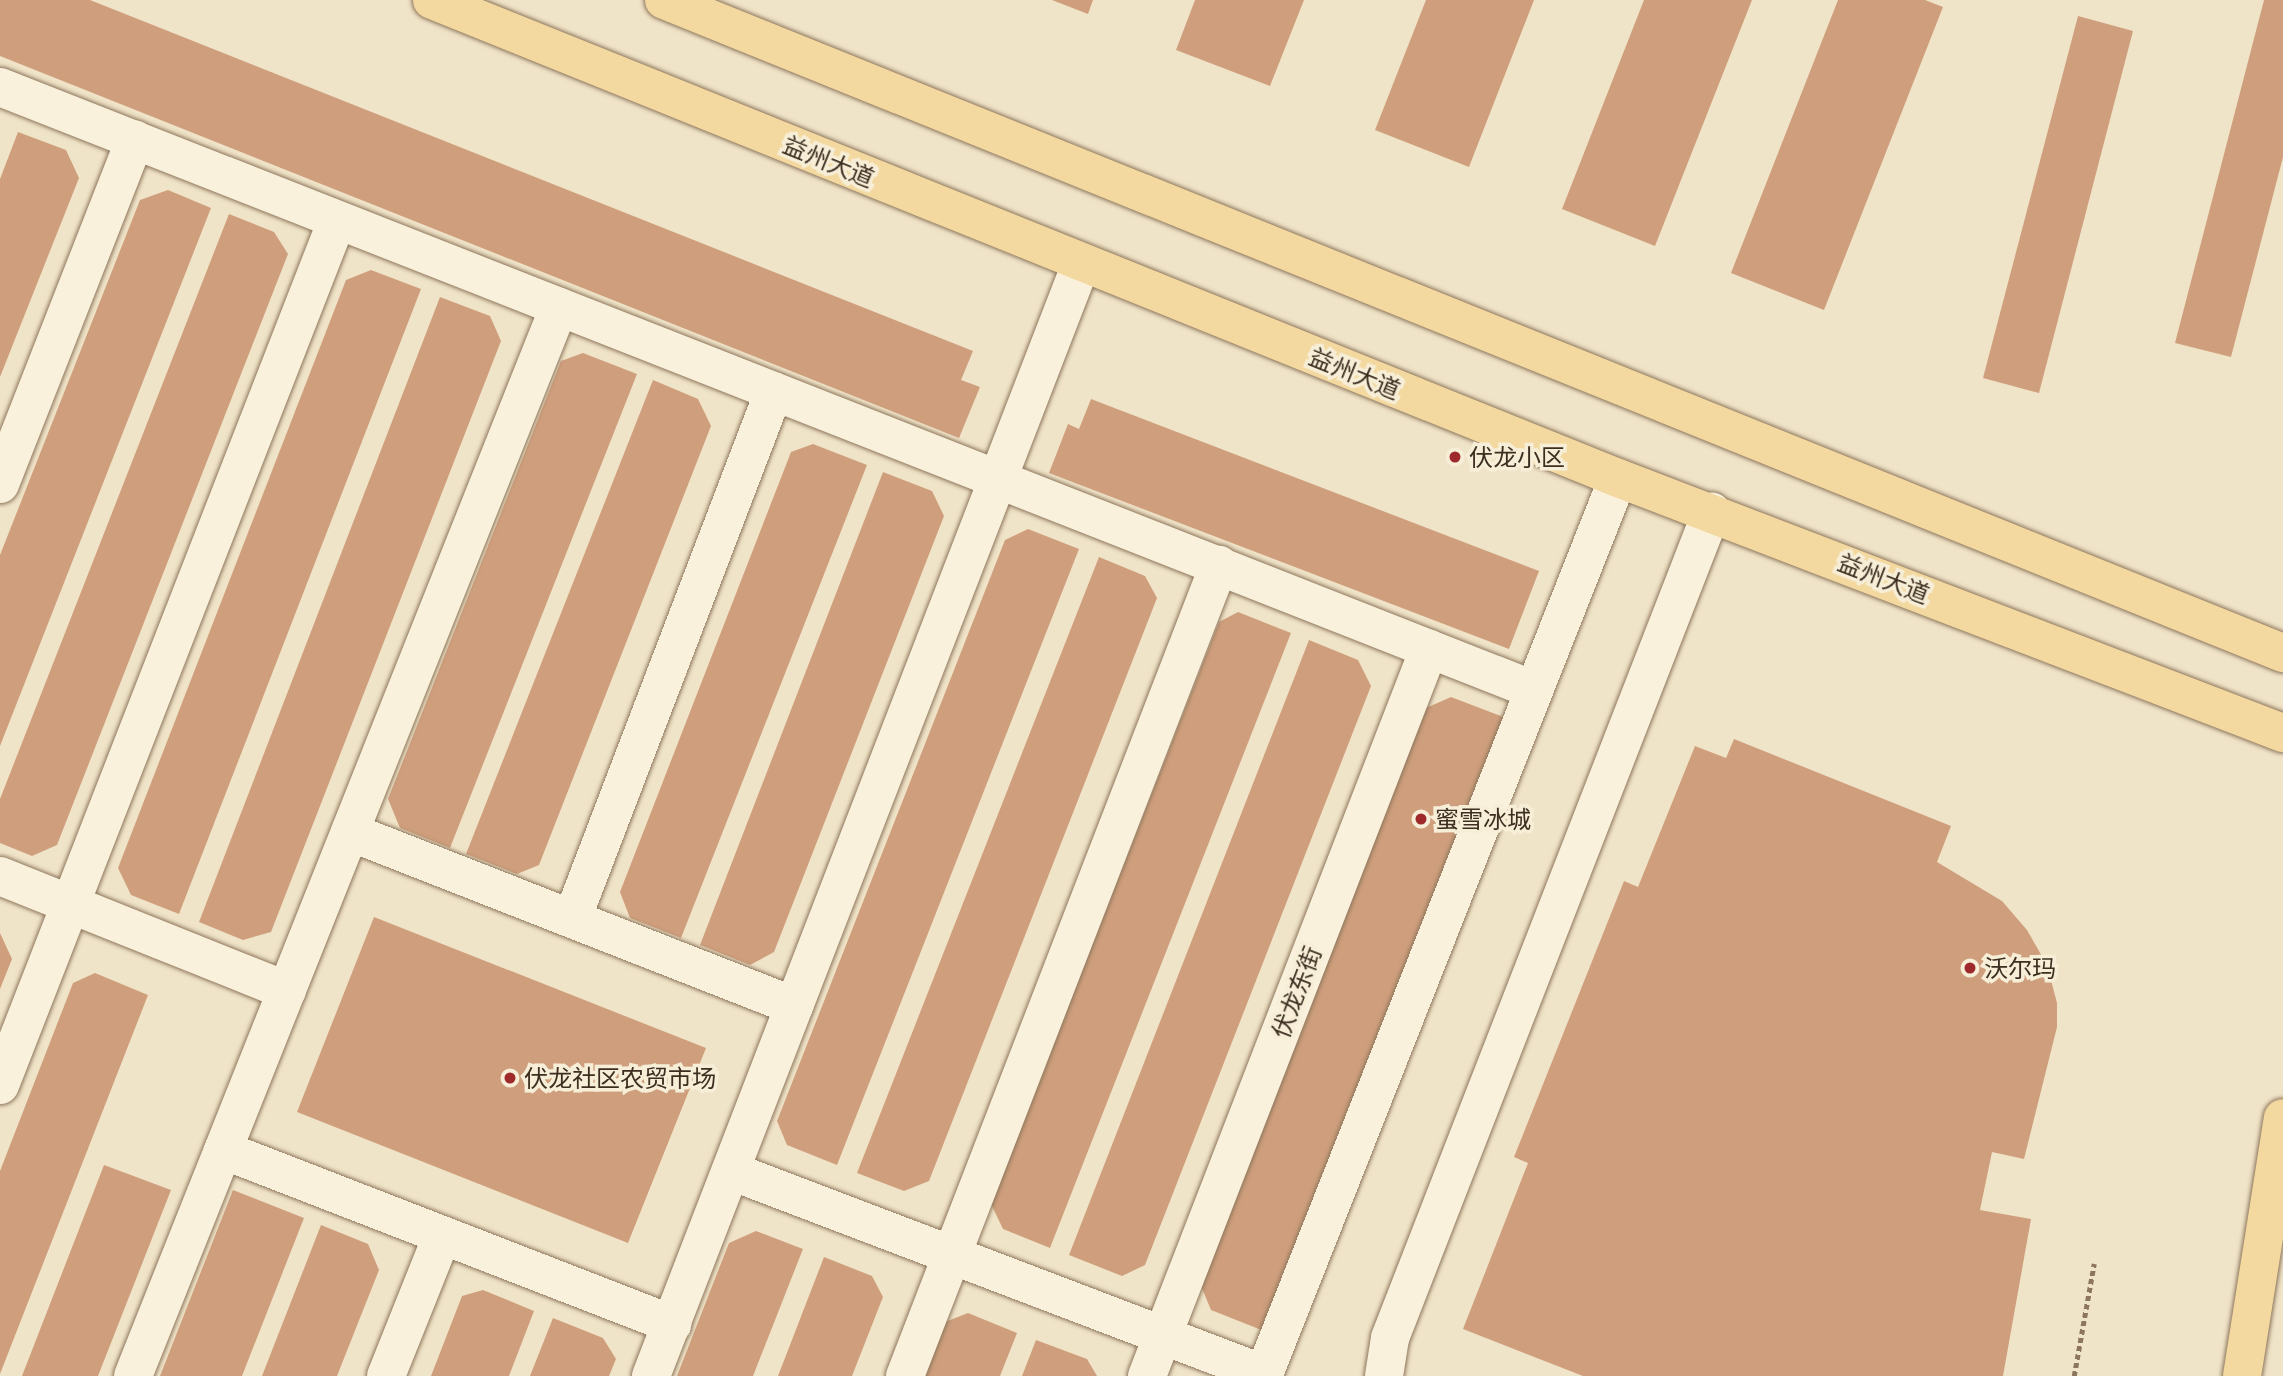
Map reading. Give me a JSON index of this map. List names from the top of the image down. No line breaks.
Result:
{"streets":{"main road":["益州大道"],"lane":["伏龙东街"]},"places":["伏龙小区","蜜雪冰城","沃尔玛","伏龙社区农贸市场"]}
